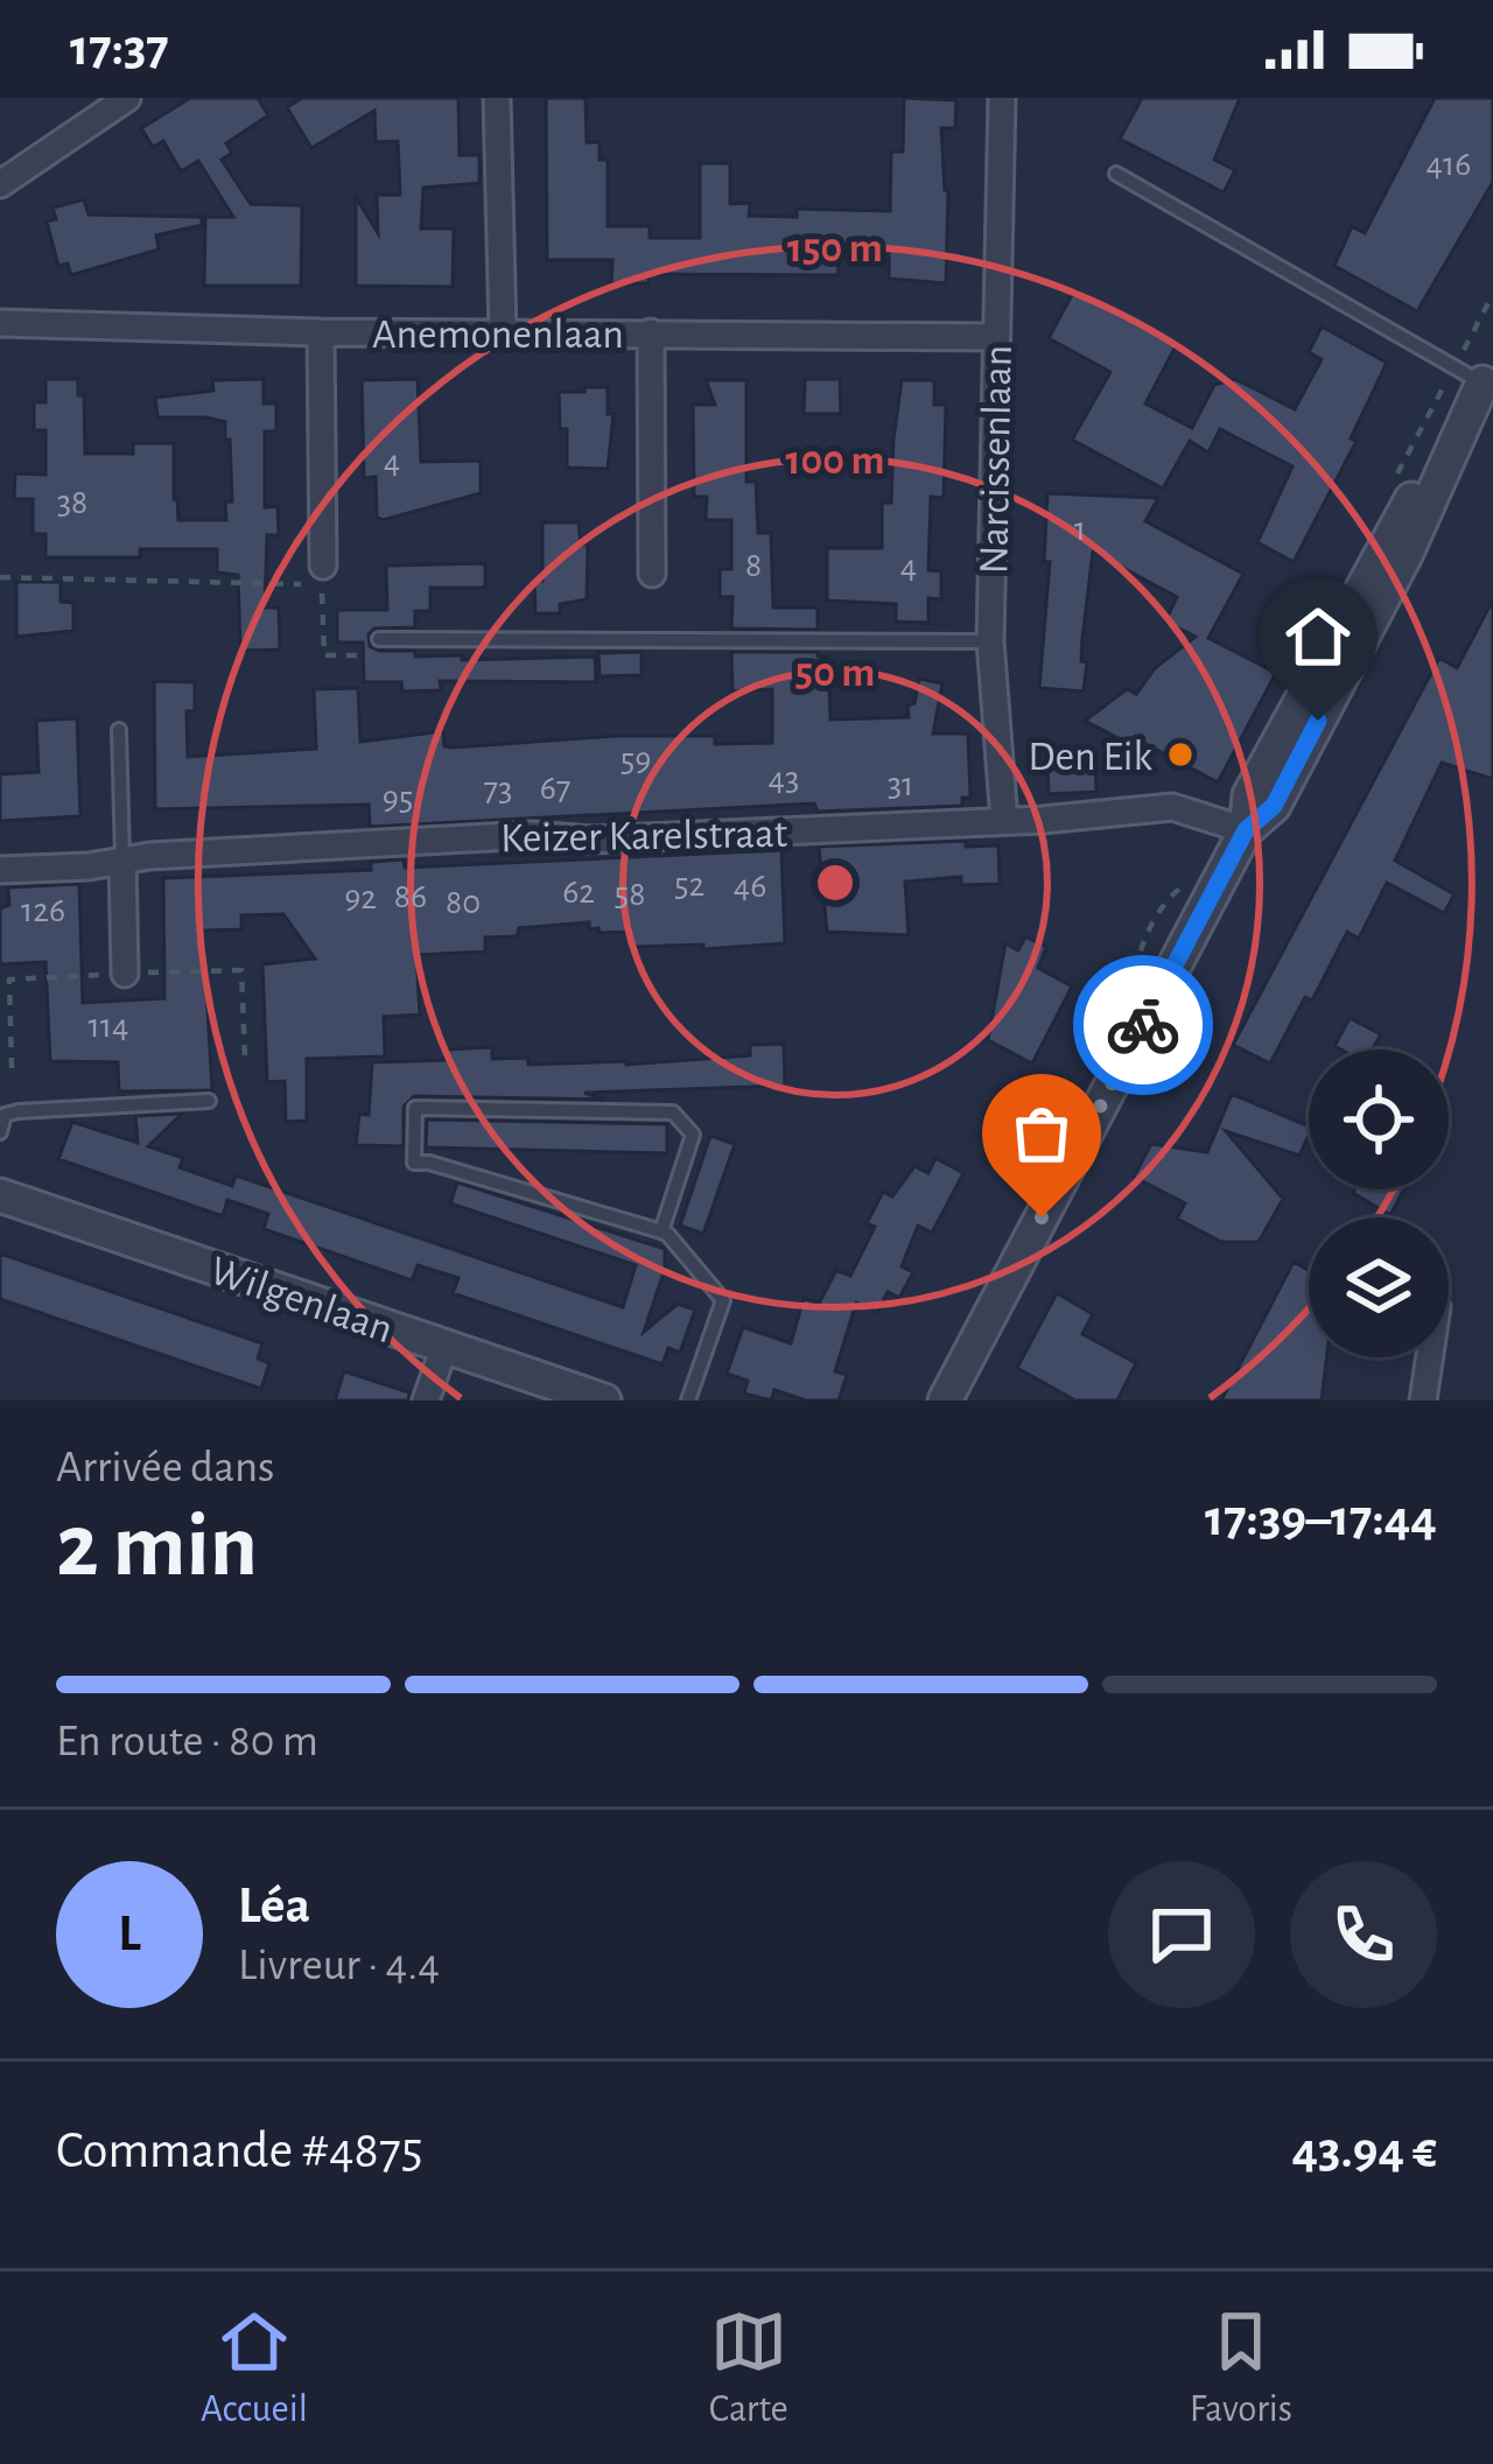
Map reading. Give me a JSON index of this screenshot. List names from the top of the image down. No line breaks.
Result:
{"streets":{"street":["Anemonenlaan","Narcissenlaan","Keizer Karelstraat","Wilgenlaan"]},"crossings":[["Anemonenlaan","Narcissenlaan"],["Narcissenlaan","Keizer Karelstraat"]],"places":["Den Eik"],"house_numbers":["416","4","38","1","8","4","59","43","31","67","73","95","52","46","62","58","86","92","80","126","114"],"page":{"status":"17:37","heading":["2 min","Arrivée dans","17:39–17:44"],"panel":["Léa","Livreur · 4.4","Commande #4875","43.94 €"],"bar":"En route · 80 m","round":"L","tabs":["Accueil","Carte","Favoris"]},"rings":["150 m","100 m","50 m"]}
